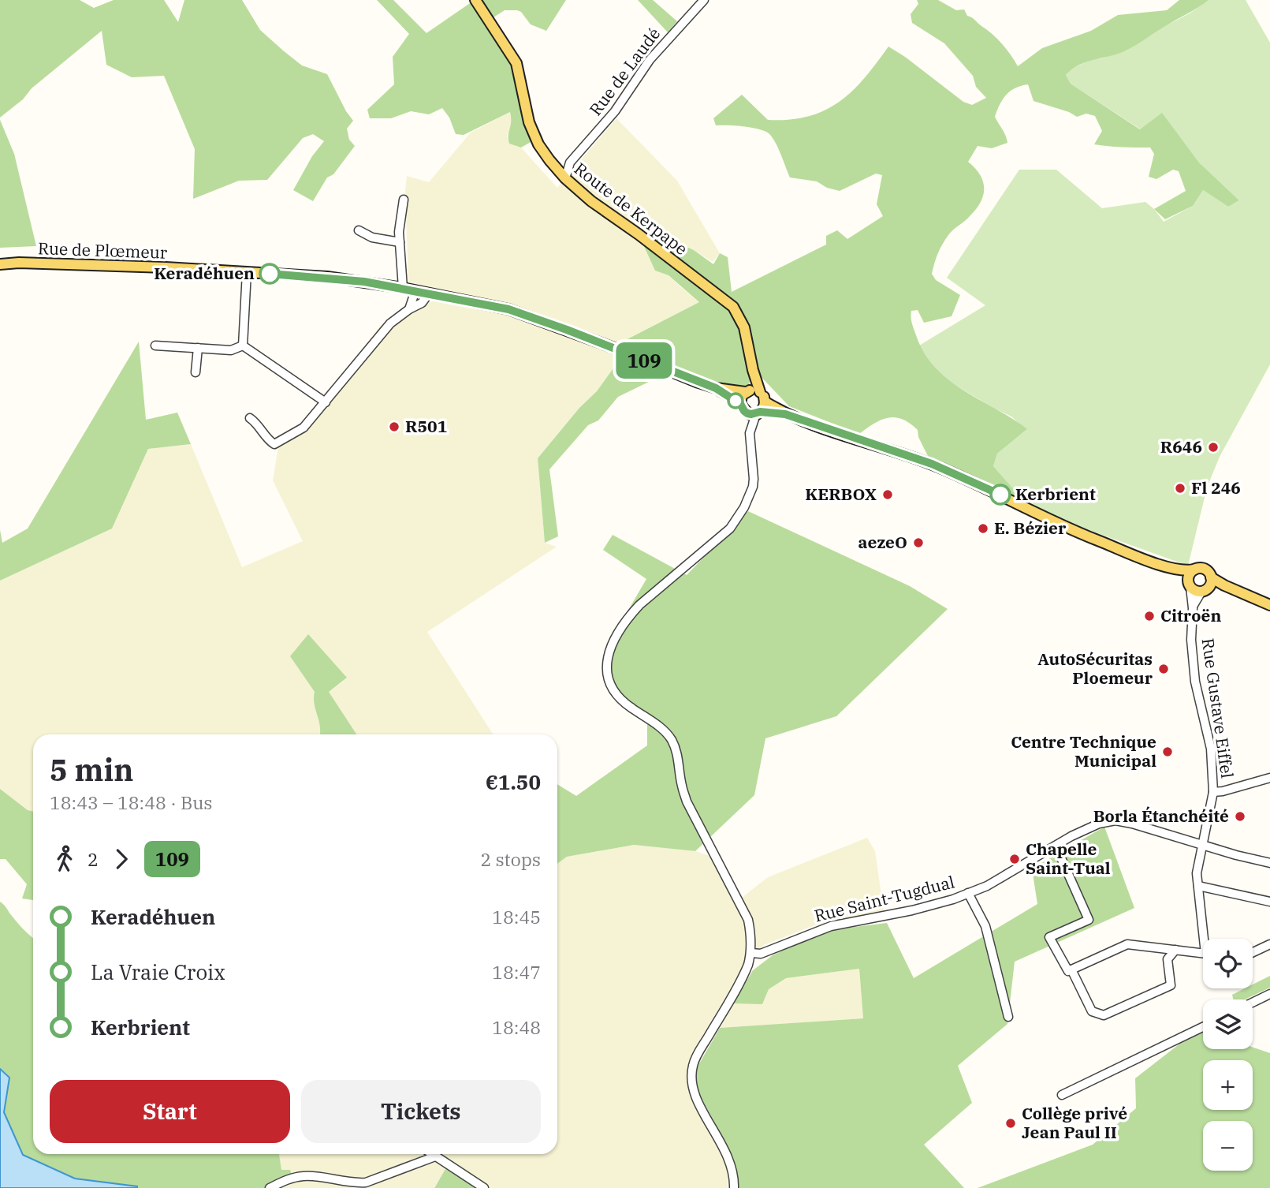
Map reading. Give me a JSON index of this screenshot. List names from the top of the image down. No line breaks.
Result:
{"streets":{"main road":["Route de Kerpape","Rue de Plœmeur"],"street":["Rue de Laudé","Rue Gustave Eiffel","Rue Saint-Tugdual"]},"crossings":[["Rue de Laudé","Route de Kerpape"],["Route de Kerpape","Rue de Plœmeur"],["Rue Gustave Eiffel","Rue Saint-Tugdual"]],"places":["Keradéhuen","R501","R646","Fl 246","KERBOX","Kerbrient","E. Bézier","aezeO","Citroën","AutoSécuritas Ploemeur","Centre Technique Municipal","Borla Étanchéité","Chapelle Saint-Tual","Collège privé Jean Paul II"],"lines":["bus line 109"],"page":{"on_map":"109","heading":["5 min","18:43 – 18:48 · Bus","€1.50"],"legs":["2","109","2 stops"],"list":[{"name":"Keradéhuen","value":"18:45"},{"name":"La Vraie Croix","value":"18:47"},{"name":"Kerbrient","value":"18:48"}],"map_buttons":["+","−"],"buttons":["Start","Tickets"]}}
